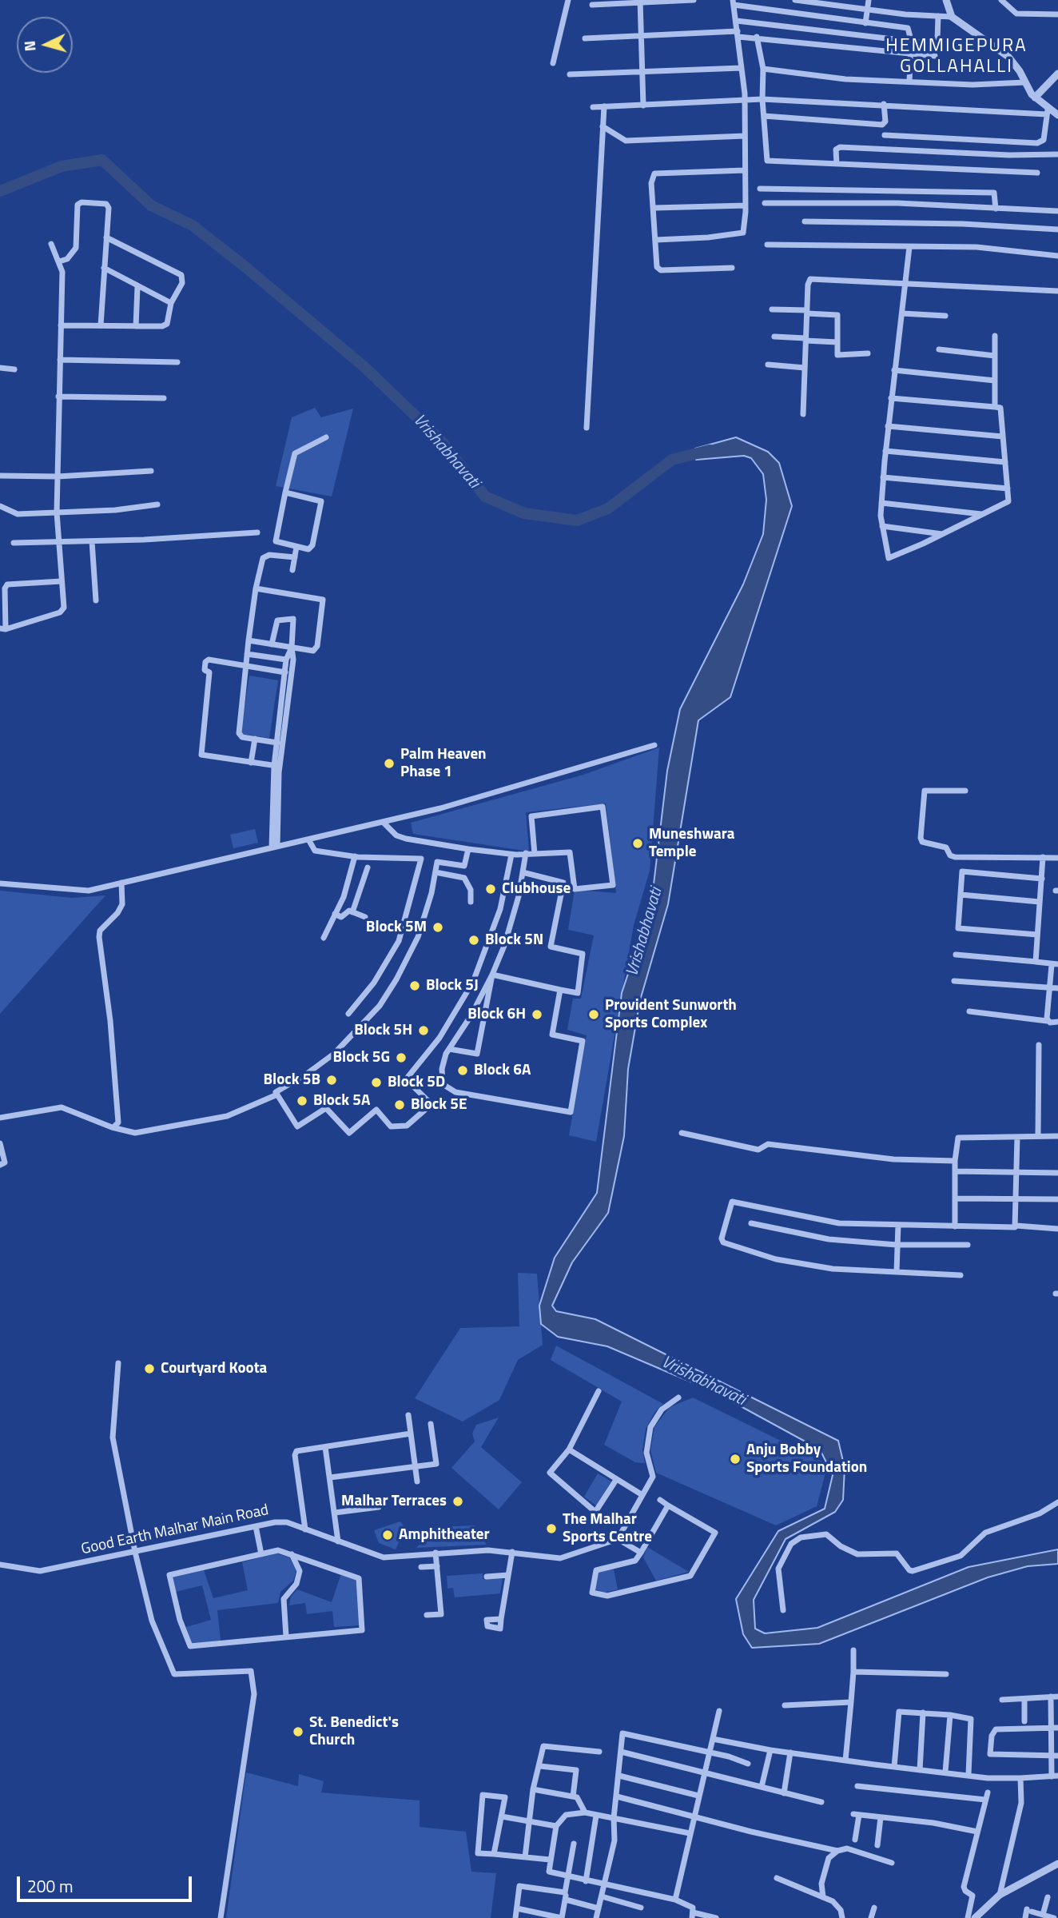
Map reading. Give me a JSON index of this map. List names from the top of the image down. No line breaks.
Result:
{"streets":{"street":["Good Earth Malhar Main Road"]},"districts":["HEMMIGEPURA GOLLAHALLI"],"water":["Vrishabhavati"],"places":["Palm Heaven Phase 1","Muneshwara Temple","Clubhouse","Block 5M","Block 5N","Block 5J","Block 6H","Provident Sunworth Sports Complex","Block 5H","Block 5G","Block 6A","Block 5B","Block 5D","Block 5A","Block 5E","Courtyard Koota","Anju Bobby Sports Foundation","Malhar Terraces","The Malhar Sports Centre","Amphitheater","St. Benedict's Church"],"scale_bar":"200 m","north":"left"}
